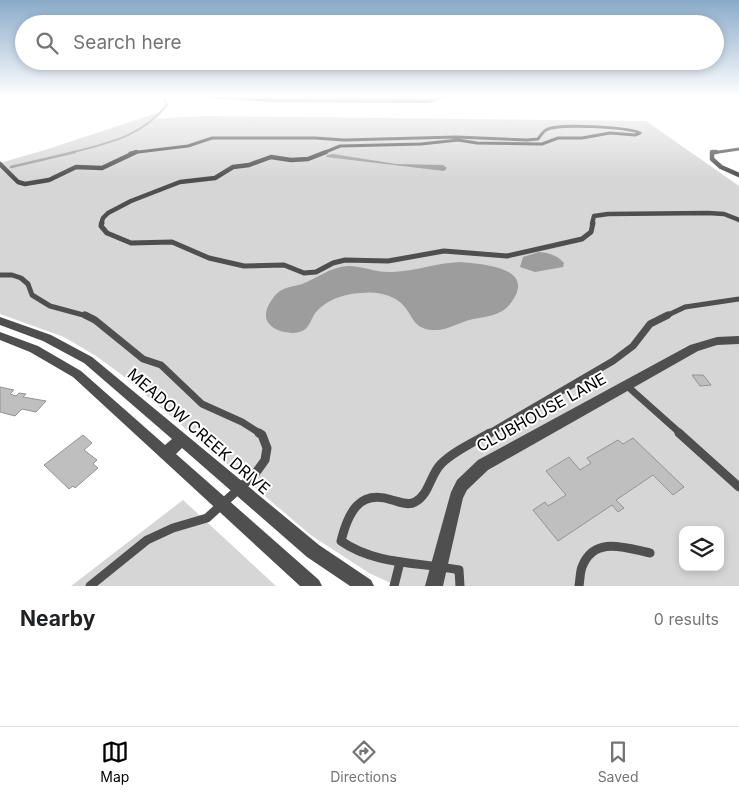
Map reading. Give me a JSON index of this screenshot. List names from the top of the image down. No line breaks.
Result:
{"streets":{"street":["CLUBHOUSE LANE","MEADOW CREEK DRIVE"]},"page":{"search":"Search here","heading":["Nearby","0 results"],"nav":["Map","Directions","Saved"]}}
